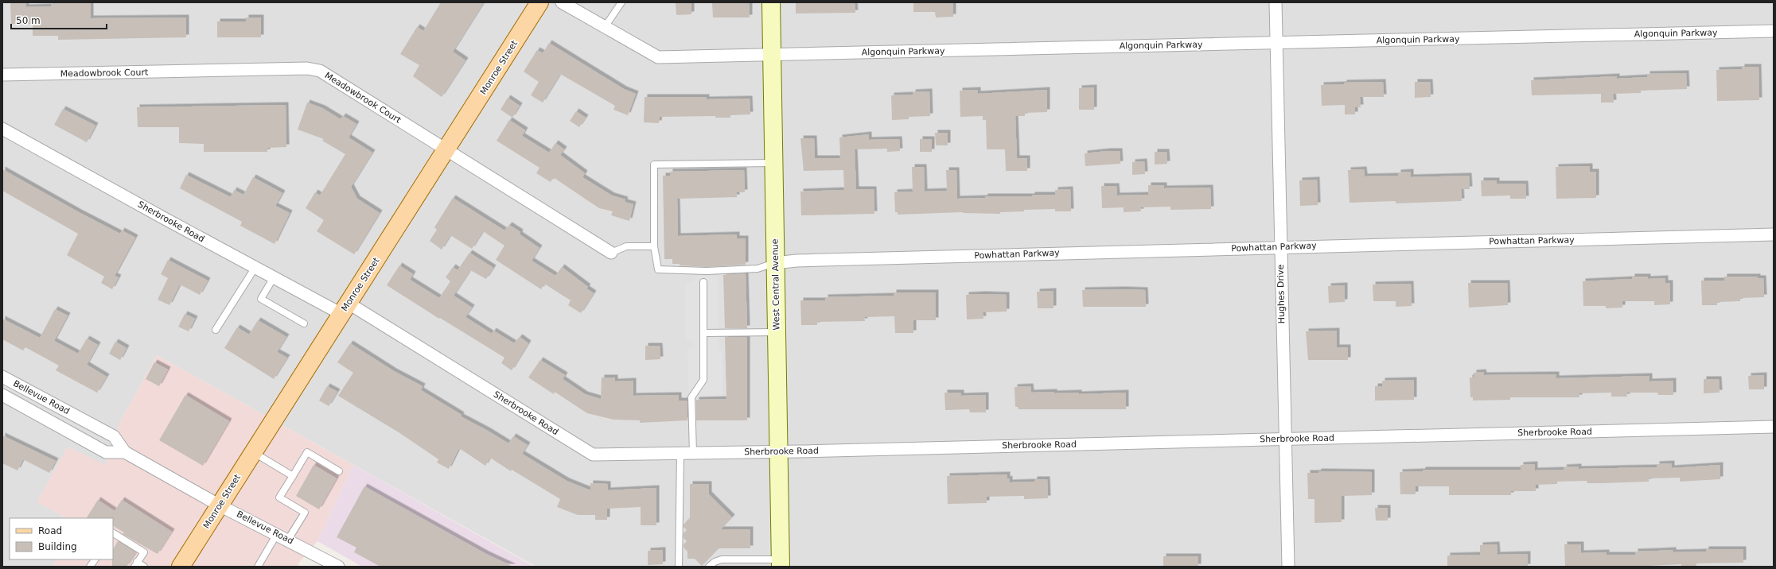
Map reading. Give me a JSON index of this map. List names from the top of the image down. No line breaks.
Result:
{"streets":{"main road":["Monroe Street","West Central Avenue"],"street":["Algonquin Parkway","Meadowbrook Court","Sherbrooke Road","Powhattan Parkway","Hughes Drive","Bellevue Road"]},"crossings":[["Algonquin Parkway","West Central Avenue"],["Algonquin Parkway","Hughes Drive"],["Monroe Street","Meadowbrook Court"],["Monroe Street","Sherbrooke Road"],["Monroe Street","Bellevue Road"],["Sherbrooke Road","West Central Avenue"],["Sherbrooke Road","Hughes Drive"],["Powhattan Parkway","West Central Avenue"],["Powhattan Parkway","Hughes Drive"]],"legend":["Road","Building"],"scale_bar":"50 m"}
